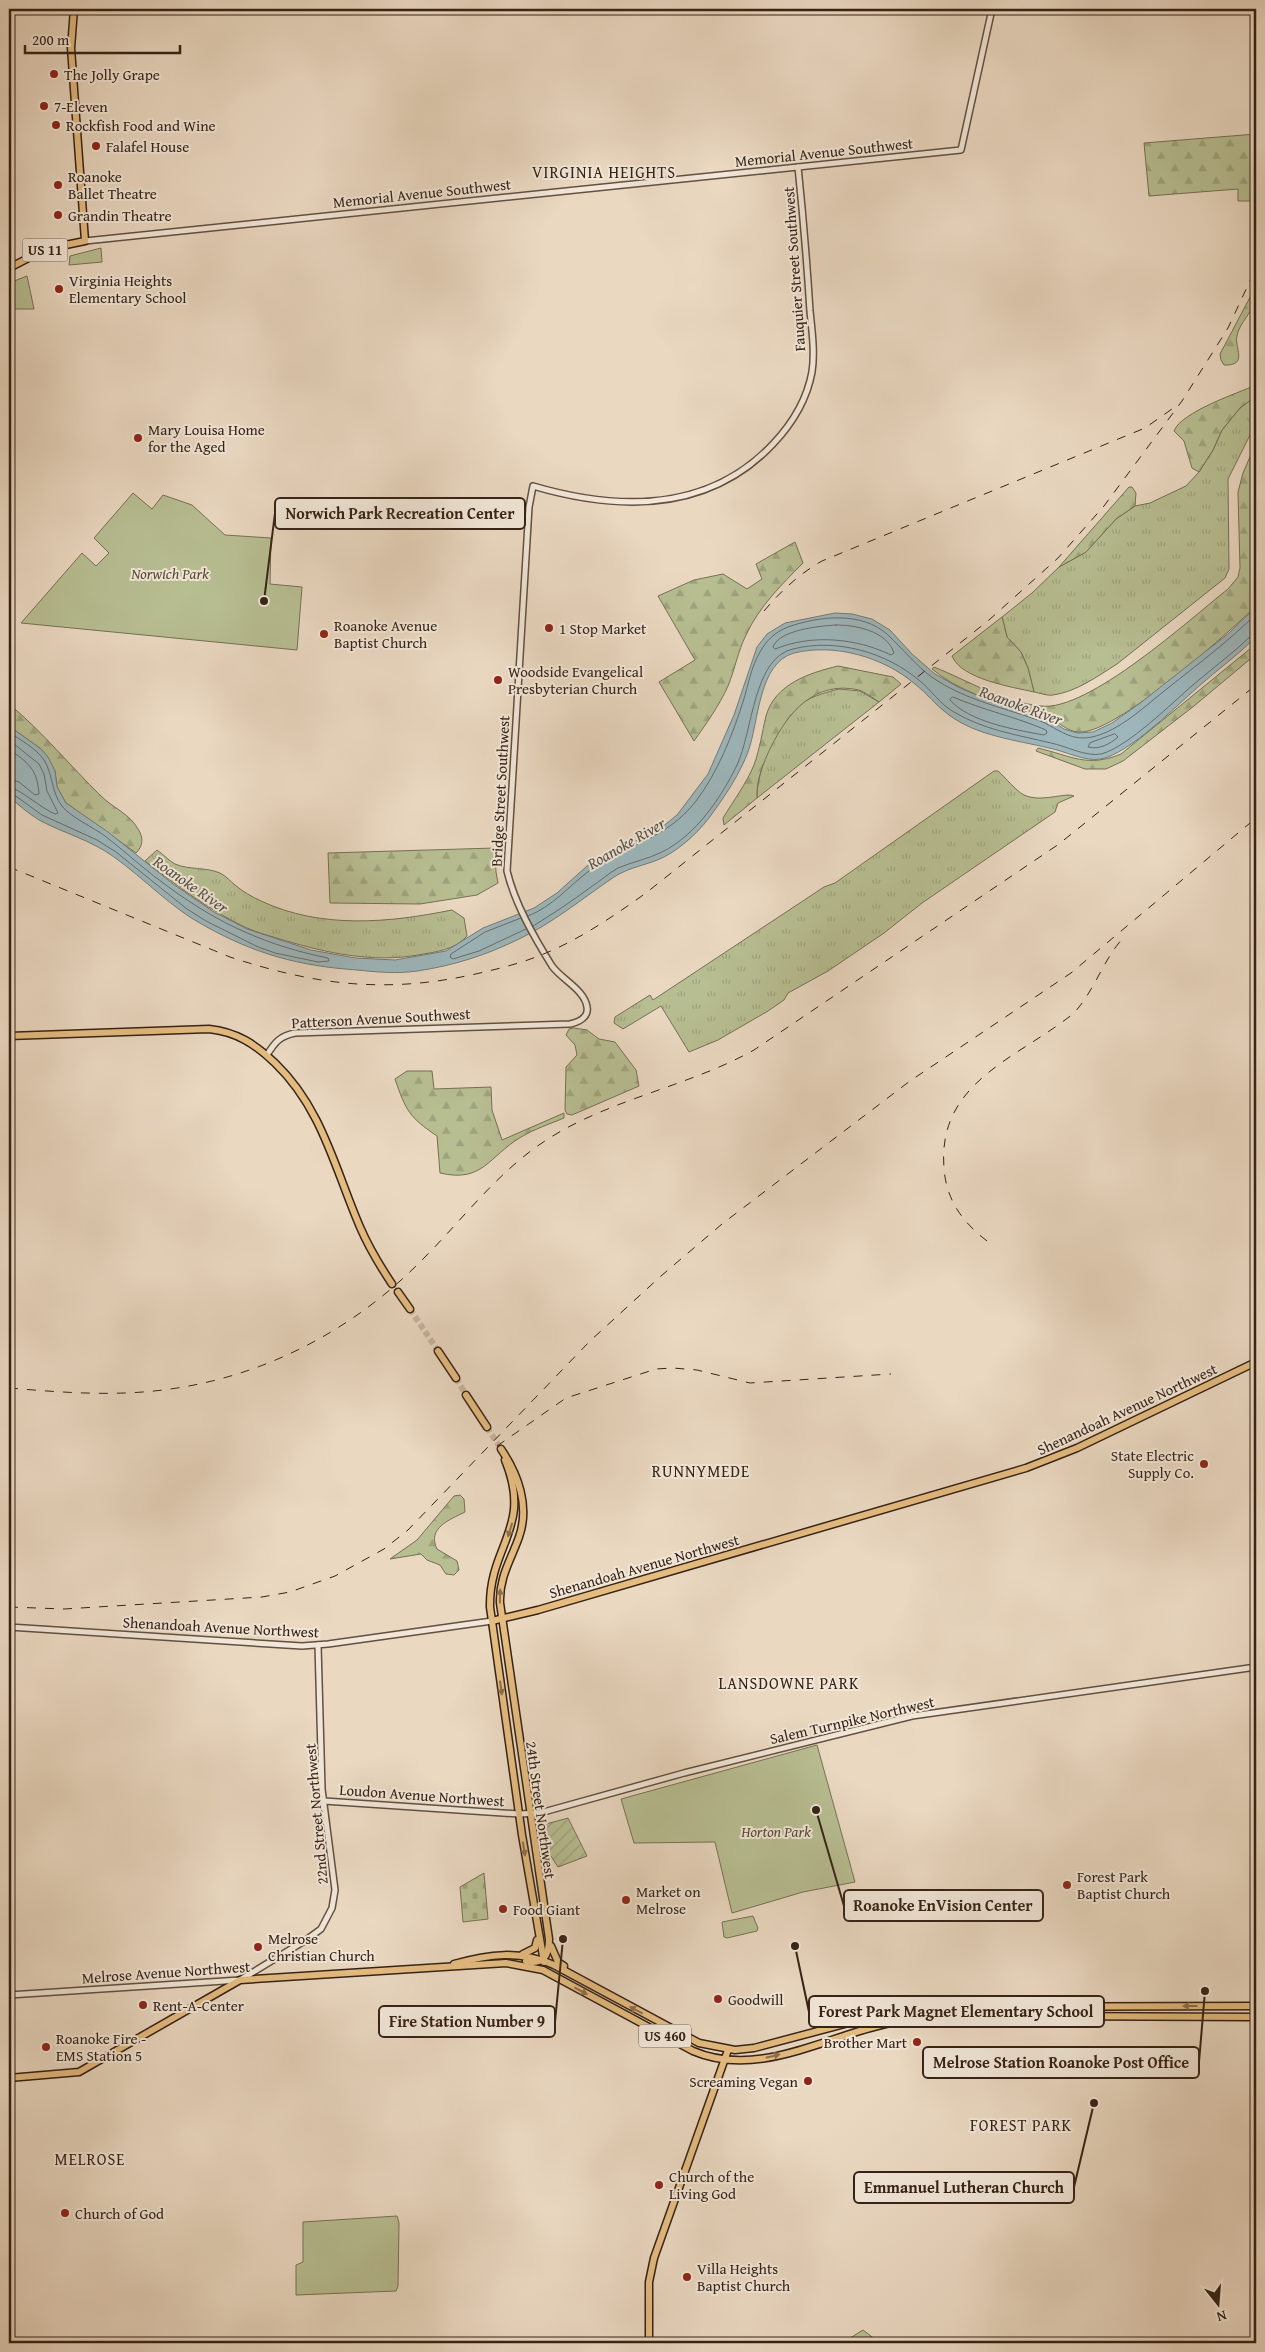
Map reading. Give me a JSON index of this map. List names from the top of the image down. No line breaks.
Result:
{"streets":{"main road":["Memorial Avenue Southwest","US 11","Shenandoah Avenue Northwest","24th Street Northwest","Melrose Avenue Northwest","US 460"],"street":["Fauquier Street Southwest","Bridge Street Southwest","Patterson Avenue Southwest","Salem Turnpike Northwest","Loudon Avenue Northwest","22nd Street Northwest"]},"crossings":[["Memorial Avenue Southwest","US 11"],["Memorial Avenue Southwest","Fauquier Street Southwest"],["Fauquier Street Southwest","Bridge Street Southwest"],["Bridge Street Southwest","Patterson Avenue Southwest"],["Shenandoah Avenue Northwest","24th Street Northwest"],["Shenandoah Avenue Northwest","22nd Street Northwest"],["Salem Turnpike Northwest","Loudon Avenue Northwest"],["Salem Turnpike Northwest","24th Street Northwest"],["Loudon Avenue Northwest","24th Street Northwest"],["Loudon Avenue Northwest","22nd Street Northwest"],["24th Street Northwest","Melrose Avenue Northwest"],["22nd Street Northwest","Melrose Avenue Northwest"],["22nd Street Northwest","US 460"],["Melrose Avenue Northwest","US 460"]],"districts":["VIRGINIA HEIGHTS","RUNNYMEDE","LANSDOWNE PARK","FOREST PARK","MELROSE"],"water":["Roanoke River"],"parks":["Norwich Park","Horton Park"],"places":["The Jolly Grape","7-Eleven","Rockfish Food and Wine","Falafel House","Roanoke Ballet Theatre","Grandin Theatre","Virginia Heights Elementary School","Mary Louisa Home for the Aged","Norwich Park Recreation Center","1 Stop Market","Roanoke Avenue Baptist Church","Woodside Evangelical Presbyterian Church","State Electric Supply Co.","Roanoke EnVision Center","Forest Park Baptist Church","Market on Melrose","Food Giant","Fire Station Number 9","Forest Park Magnet Elementary School","Melrose Christian Church","Melrose Station Roanoke Post Office","Goodwill","Rent-A-Center","Brother Mart","Roanoke Fire - EMS Station 5","Screaming Vegan","Emmanuel Lutheran Church","Church of the Living God","Church of God","Villa Heights Baptist Church"],"scale_bar":"200 m","north":"bottom"}
